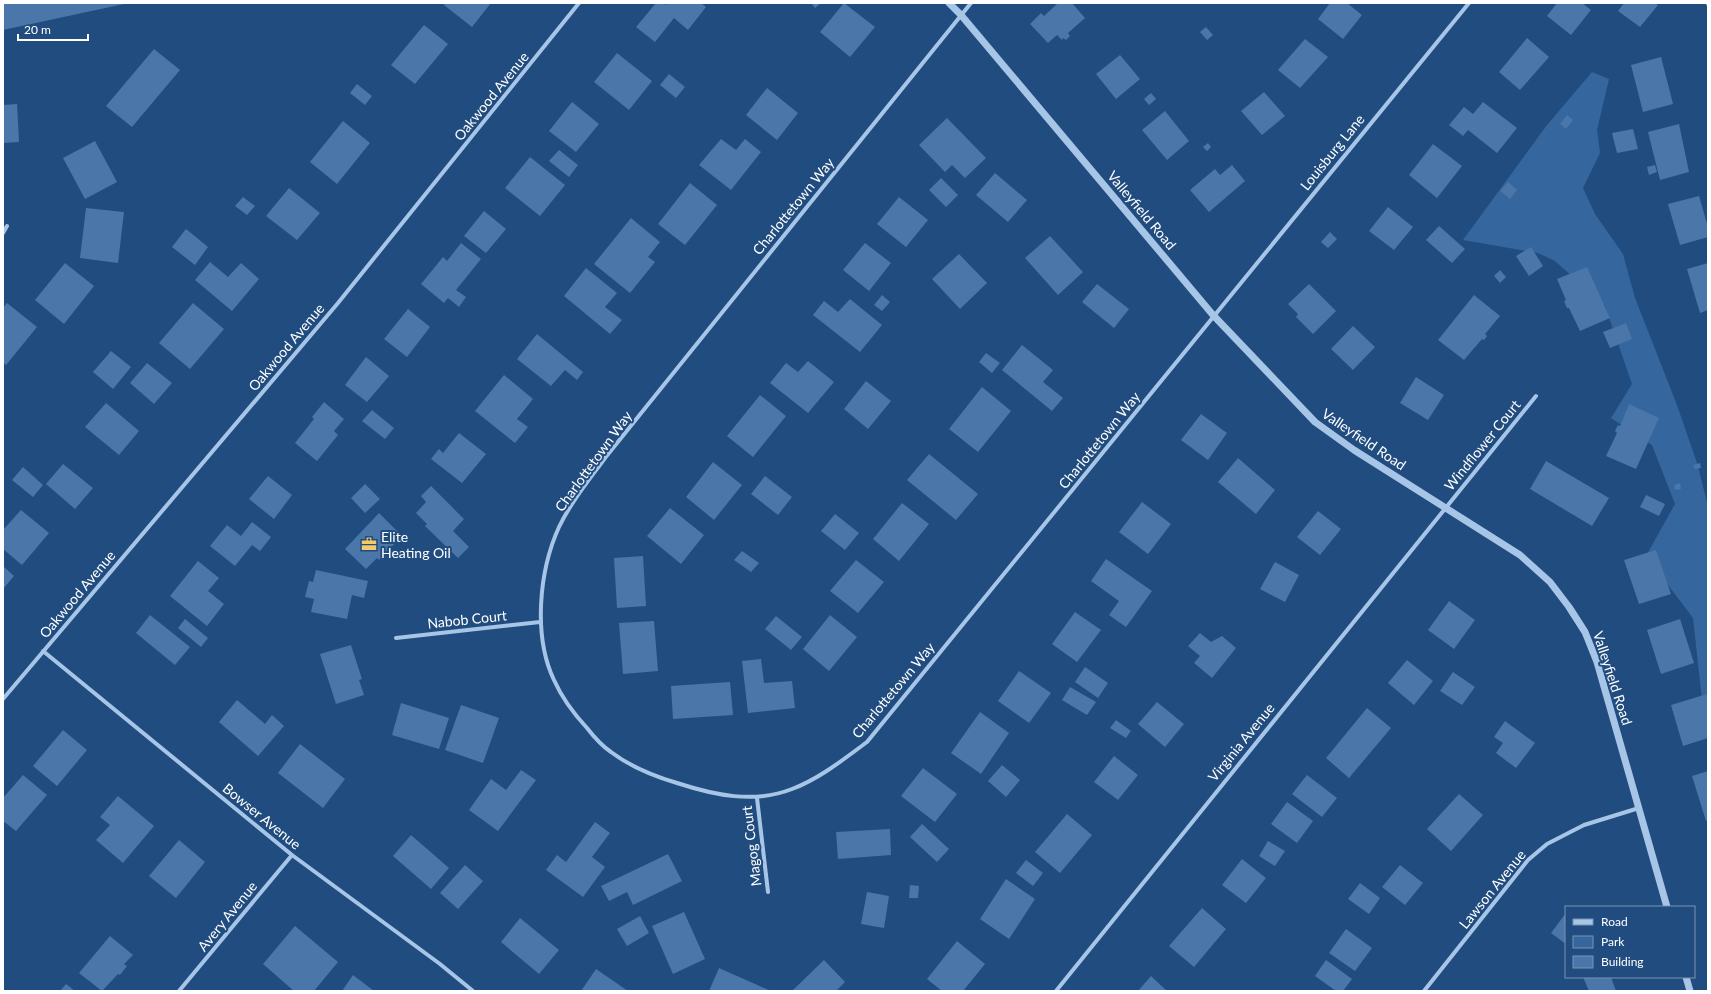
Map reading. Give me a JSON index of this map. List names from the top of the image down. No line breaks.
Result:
{"streets":{"street":["Oakwood Avenue","Louisburg Lane","Charlottetown Way","Valleyfield Road","Windflower Court","Nabob Court","Virginia Avenue","Bowser Avenue","Magog Court","Lawson Avenue","Avery Avenue"]},"crossings":[["Oakwood Avenue","Bowser Avenue"],["Louisburg Lane","Charlottetown Way"],["Louisburg Lane","Valleyfield Road"],["Charlottetown Way","Valleyfield Road"],["Charlottetown Way","Nabob Court"],["Charlottetown Way","Magog Court"],["Valleyfield Road","Windflower Court"],["Valleyfield Road","Virginia Avenue"],["Valleyfield Road","Lawson Avenue"],["Windflower Court","Virginia Avenue"],["Bowser Avenue","Avery Avenue"]],"places":{"office":["Elite Heating Oil"]},"legend":["Road","Park","Building"],"scale_bar":"20 m"}
